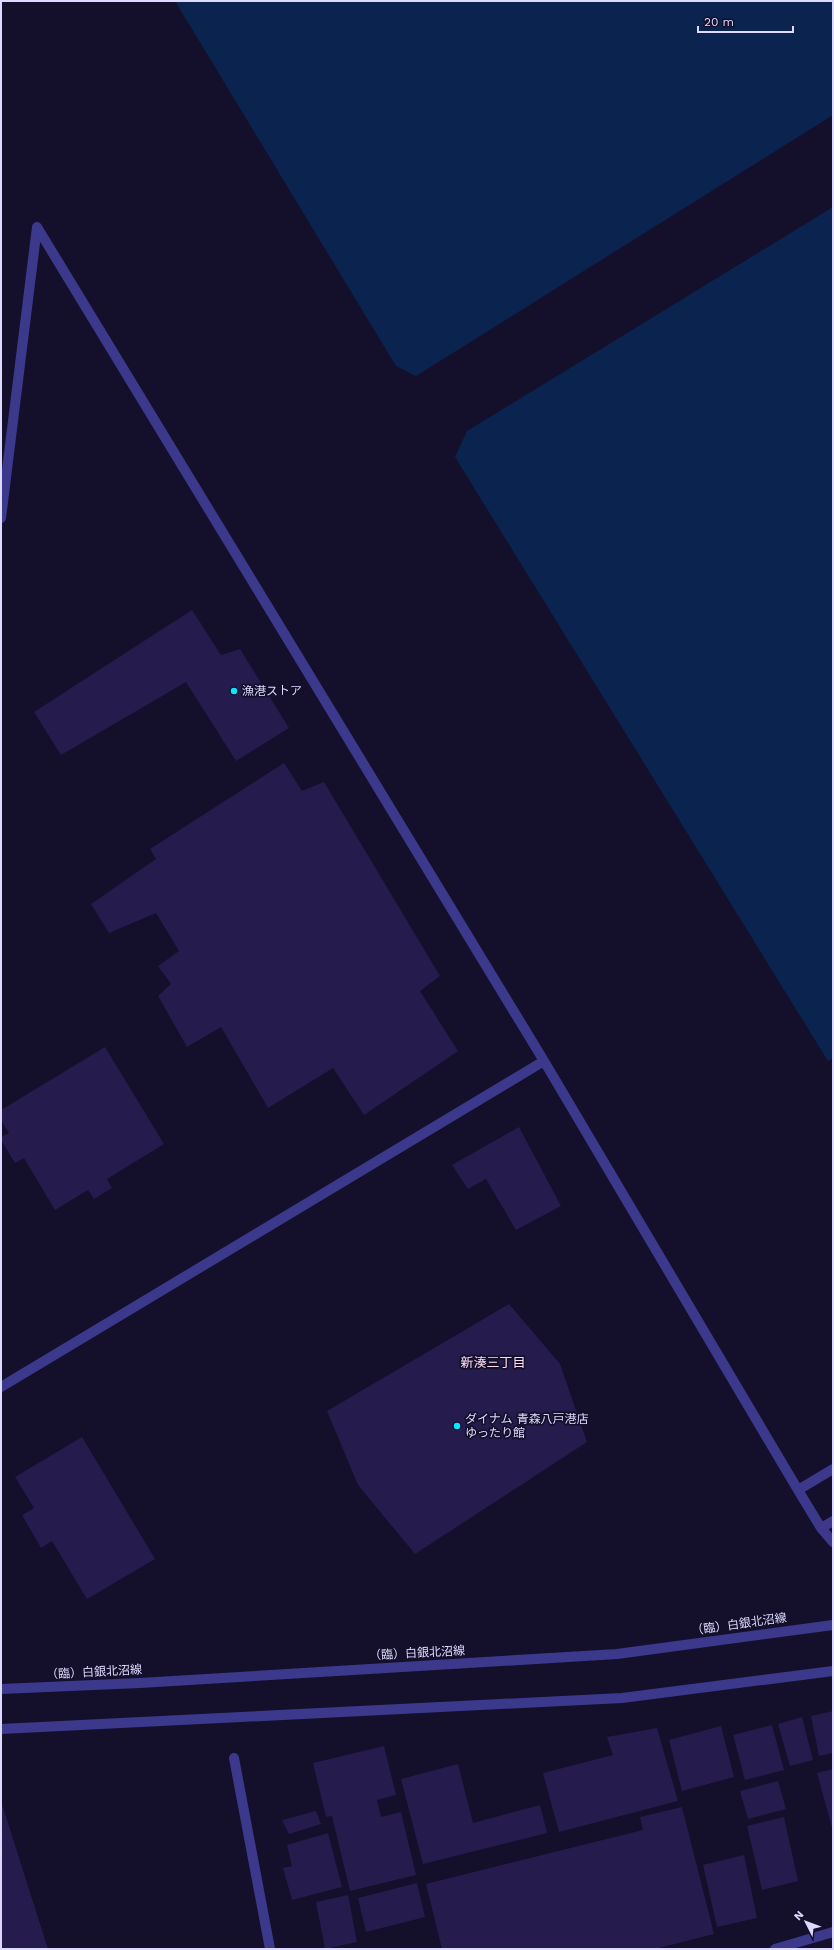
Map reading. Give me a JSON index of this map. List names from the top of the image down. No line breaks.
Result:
{"streets":{"street":["（臨）白銀北沼線"]},"districts":["新湊三丁目"],"places":["漁港ストア","ダイナム 青森八戸港店 ゆったり館"],"scale_bar":"20 m","north":"top left"}
